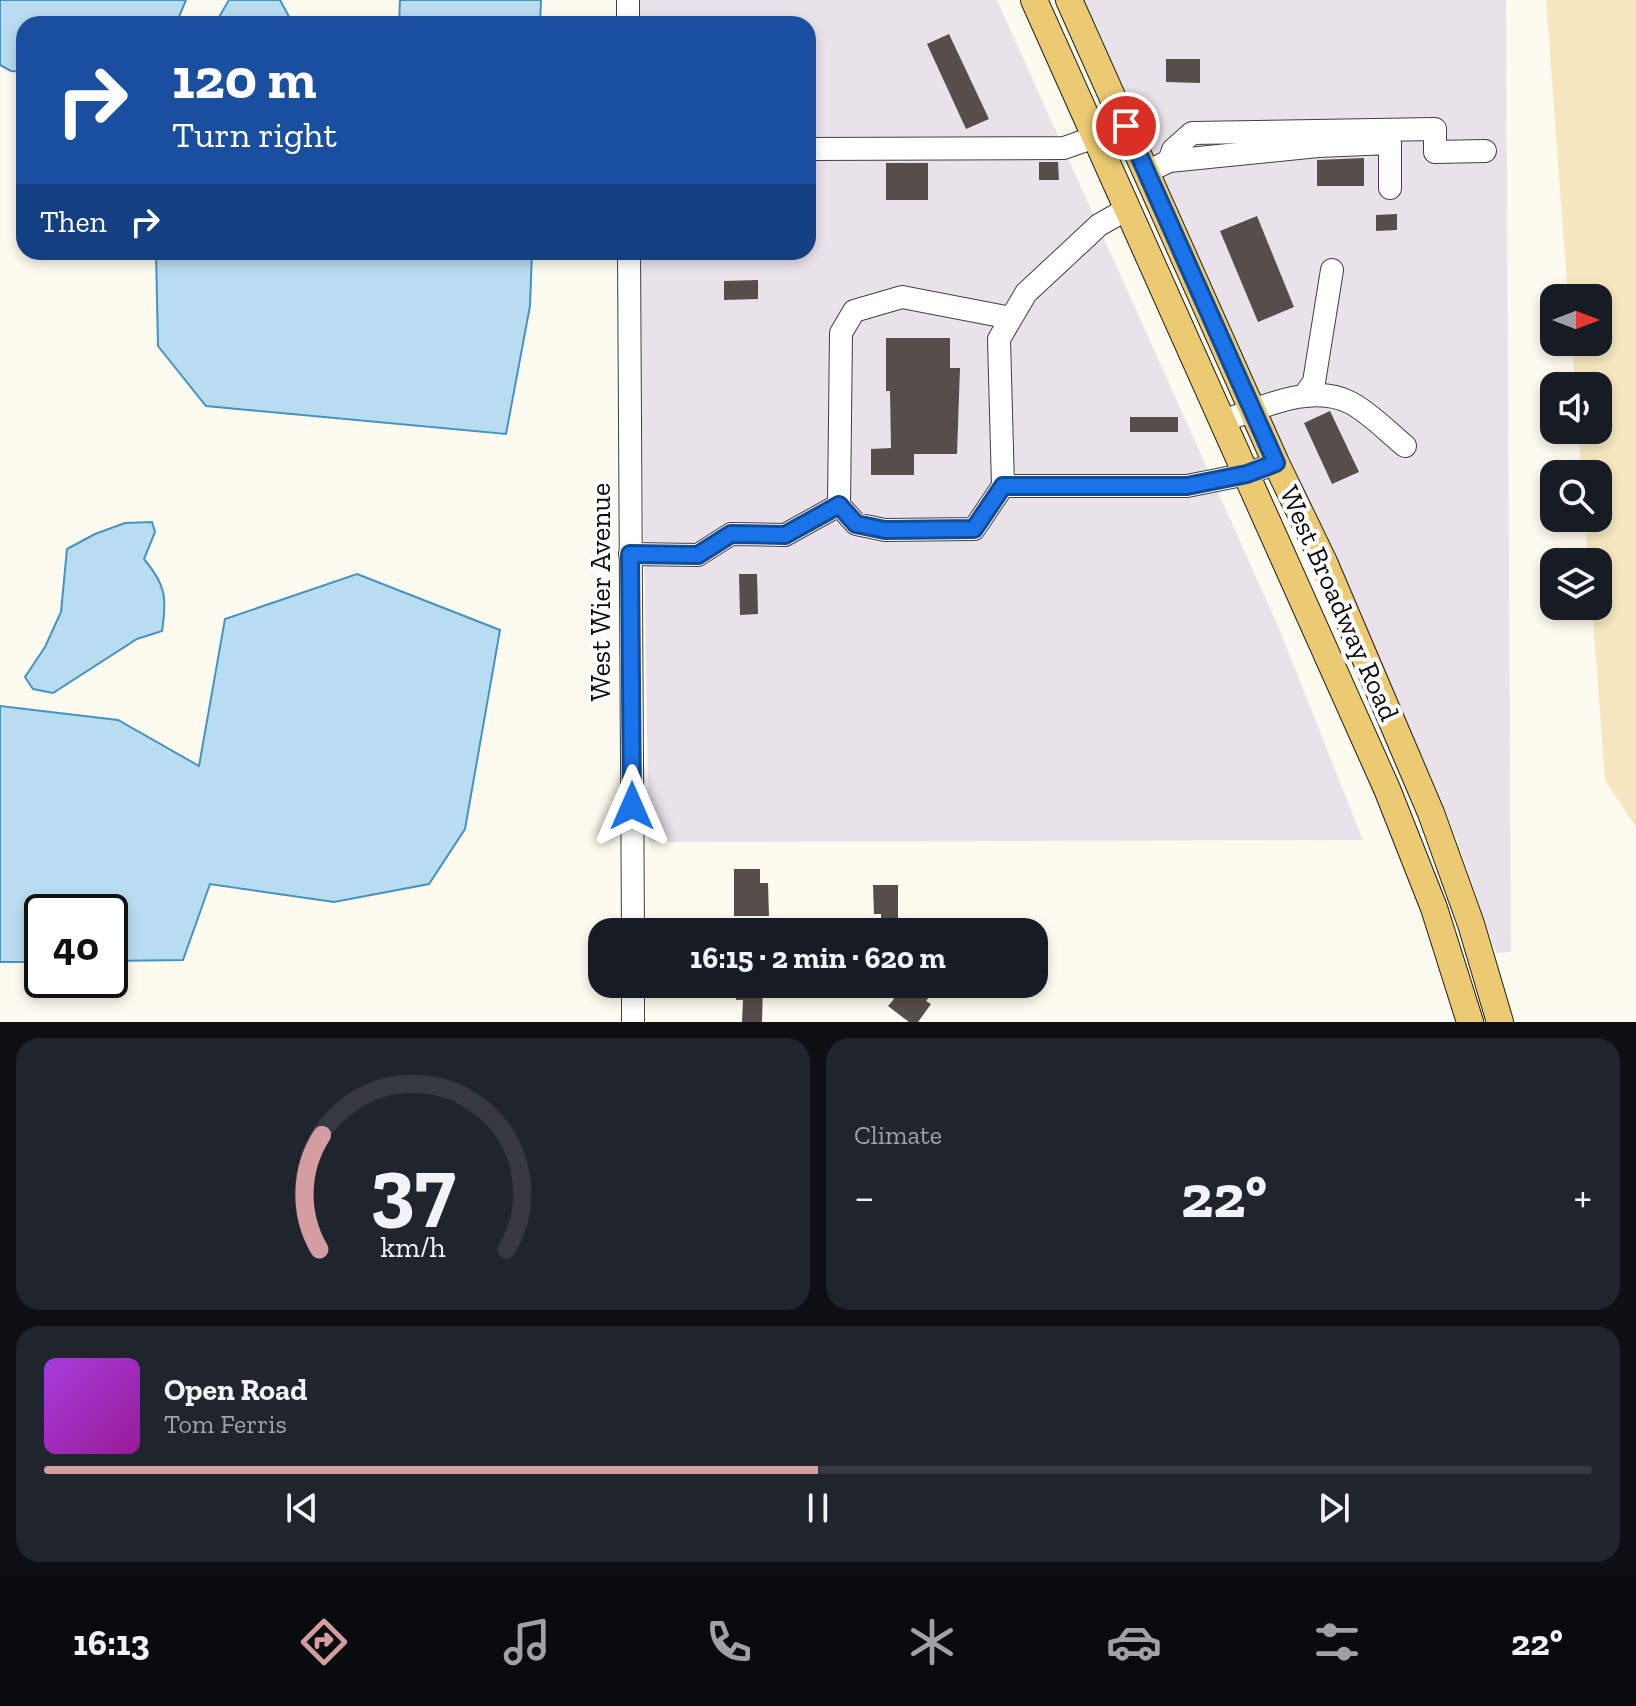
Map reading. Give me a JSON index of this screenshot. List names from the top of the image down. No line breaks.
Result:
{"streets":{"main road":["West Broadway Road"],"street":["West Wier Avenue"]},"north":"right","page":{"turn":["120 m","Turn right"],"then":"Then","limit":"40","trip":"16:15 · 2 min · 620 m","tile":"Climate","heat":["−","22°","+"],"song":["Open Road","Tom Ferris"],"tabs":["16:13","22°"],"gauge":["37","km/h"]}}
